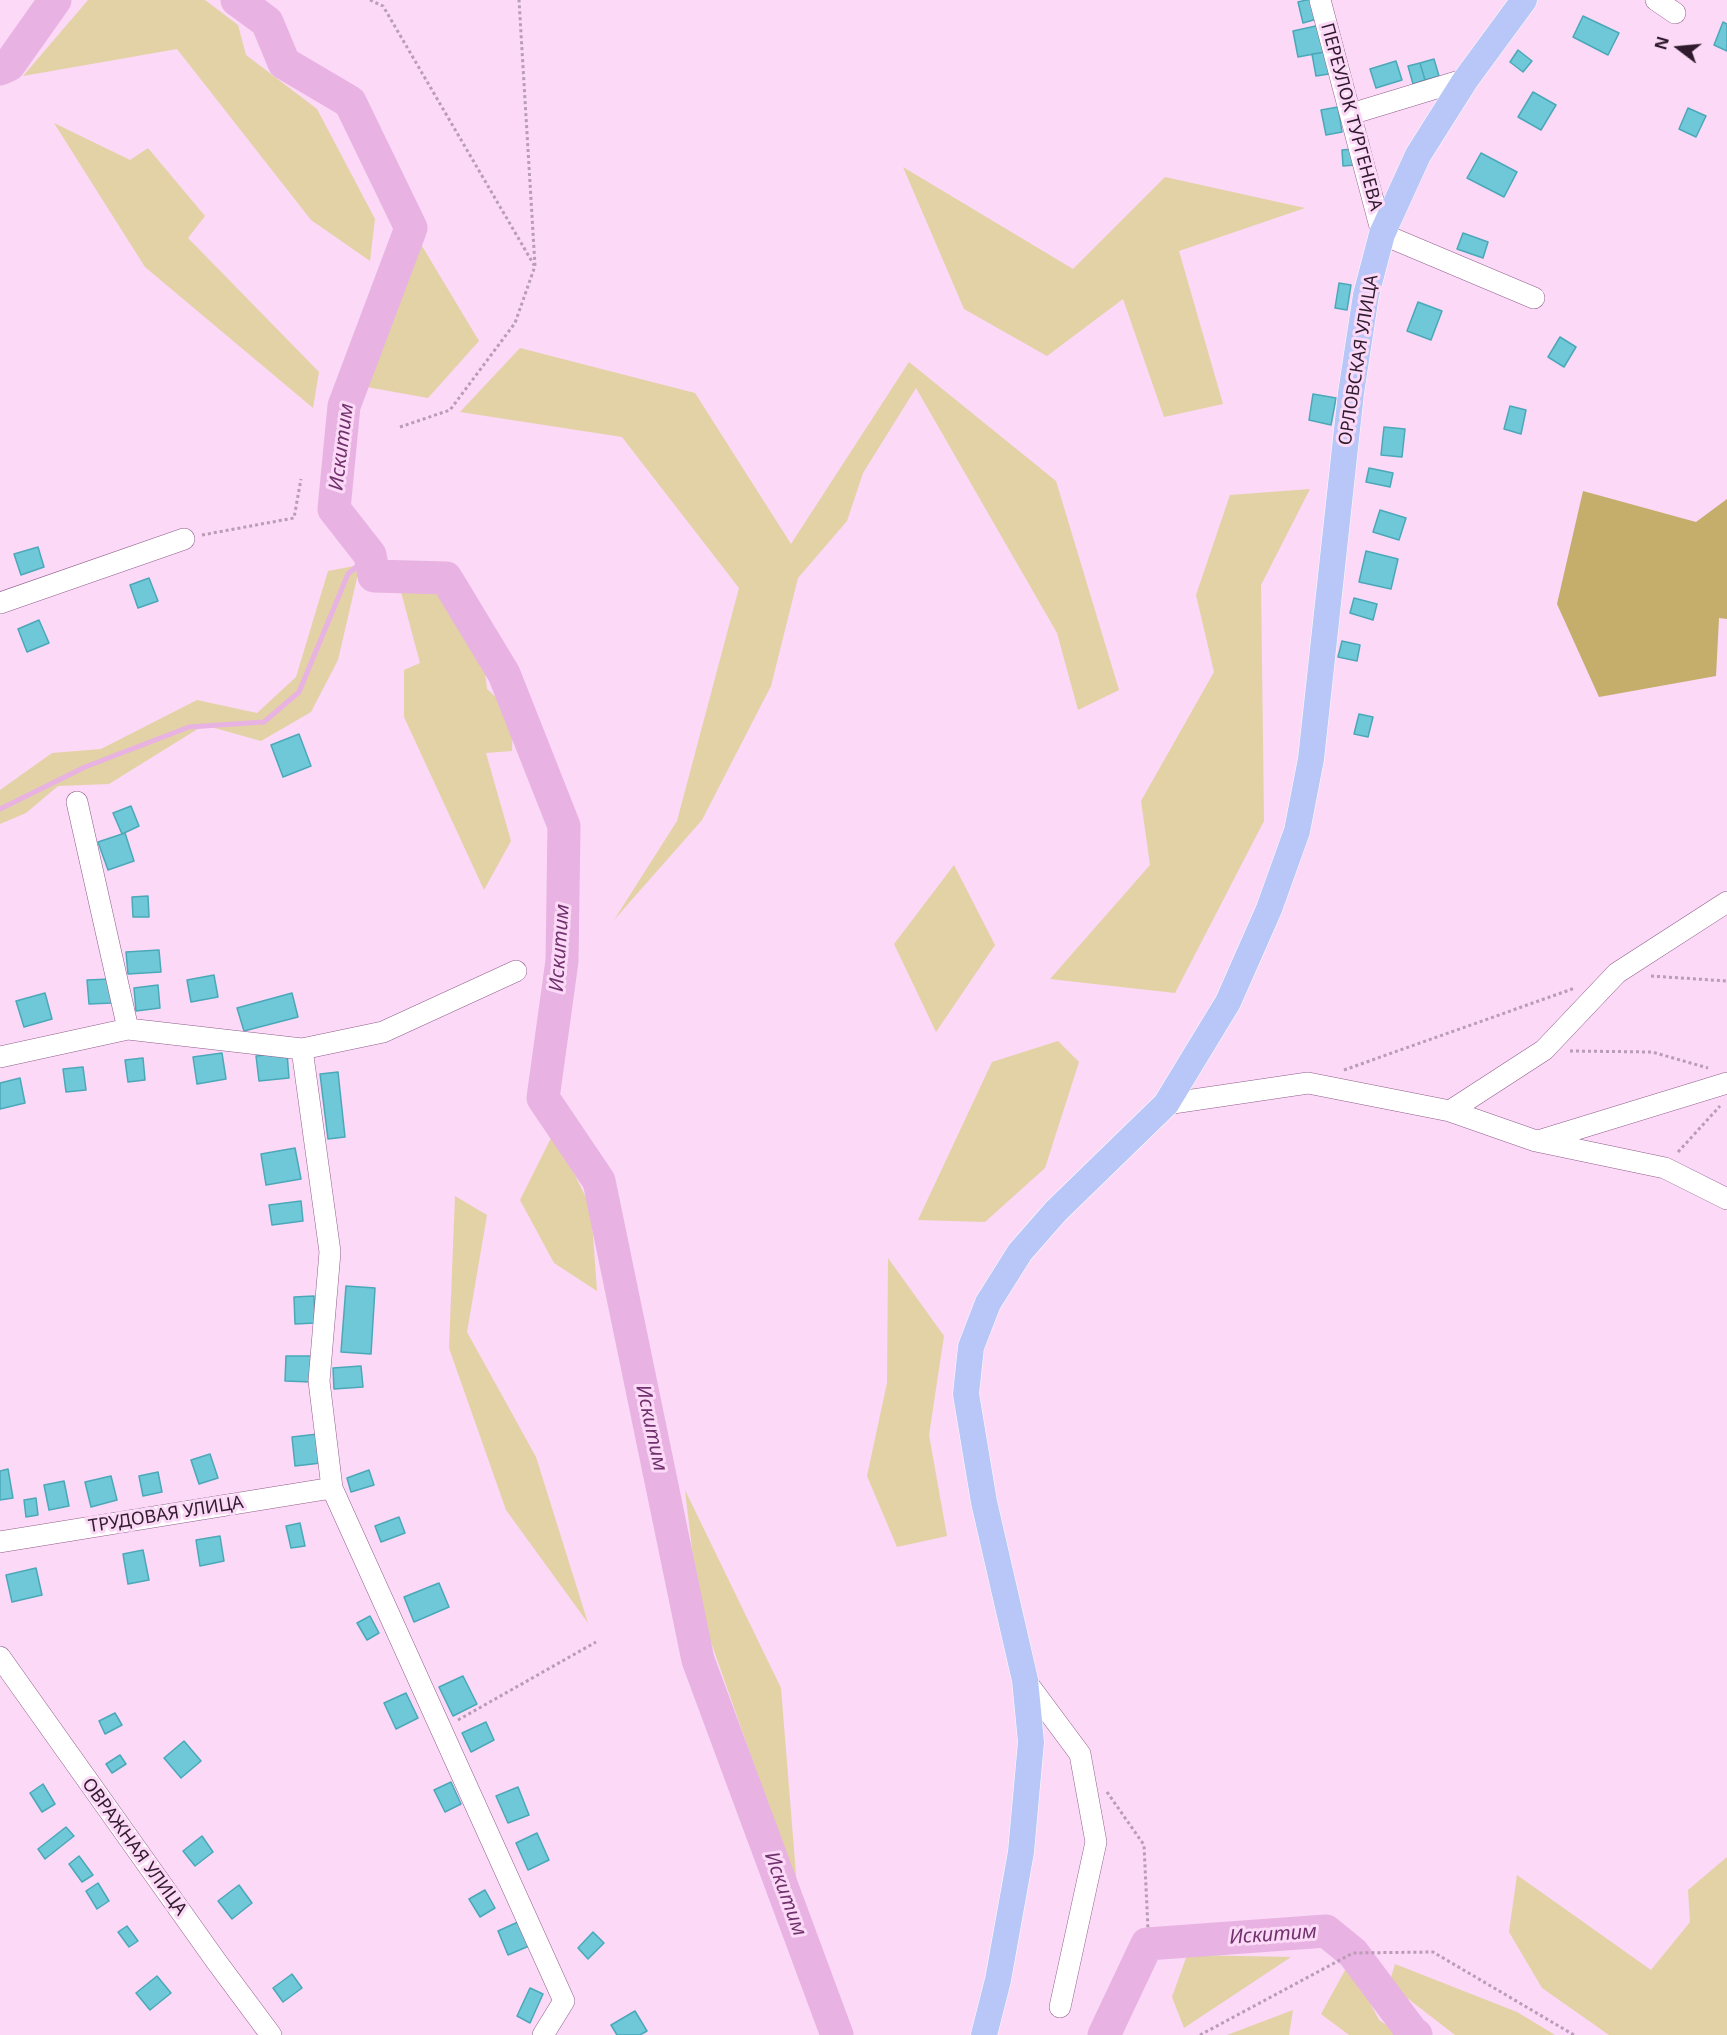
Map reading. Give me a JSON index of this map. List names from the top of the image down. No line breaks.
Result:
{"streets":{"main road":["ОРЛОВСКАЯ УЛИЦА"],"street":["ПЕРЕУЛОК ТУРГЕНЕВА","ТРУДОВАЯ УЛИЦА","ОВРАЖНАЯ УЛИЦА"]},"crossings":[["ПЕРЕУЛОК ТУРГЕНЕВА","ОРЛОВСКАЯ УЛИЦА"]],"water":["Искитим"],"north":"left"}
